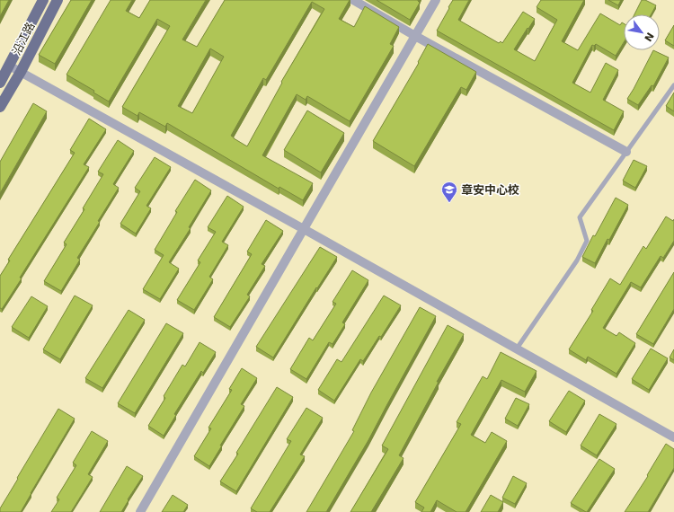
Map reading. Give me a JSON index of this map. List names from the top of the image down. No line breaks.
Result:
{"streets":{"main road":["沿江路"]},"places":{"school or university":["章安中心校"]},"north":"bottom right"}
